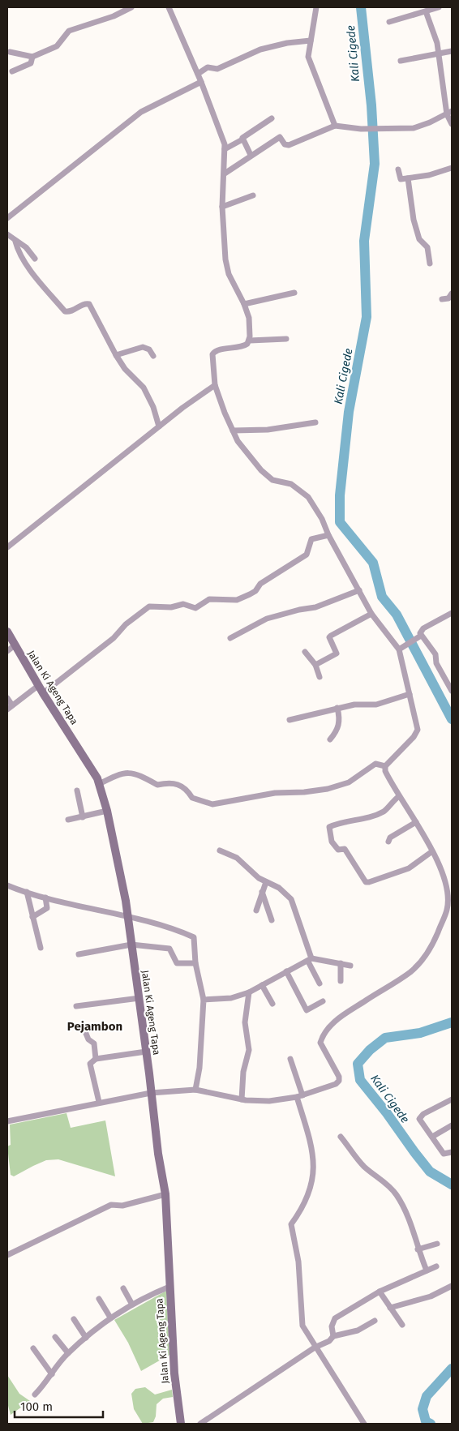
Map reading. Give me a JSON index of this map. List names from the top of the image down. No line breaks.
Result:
{"streets":{"street":["Jalan Ki Ageng Tapa"]},"districts":["Pejambon"],"water":["Kali Cigede"],"scale_bar":"100 m"}
